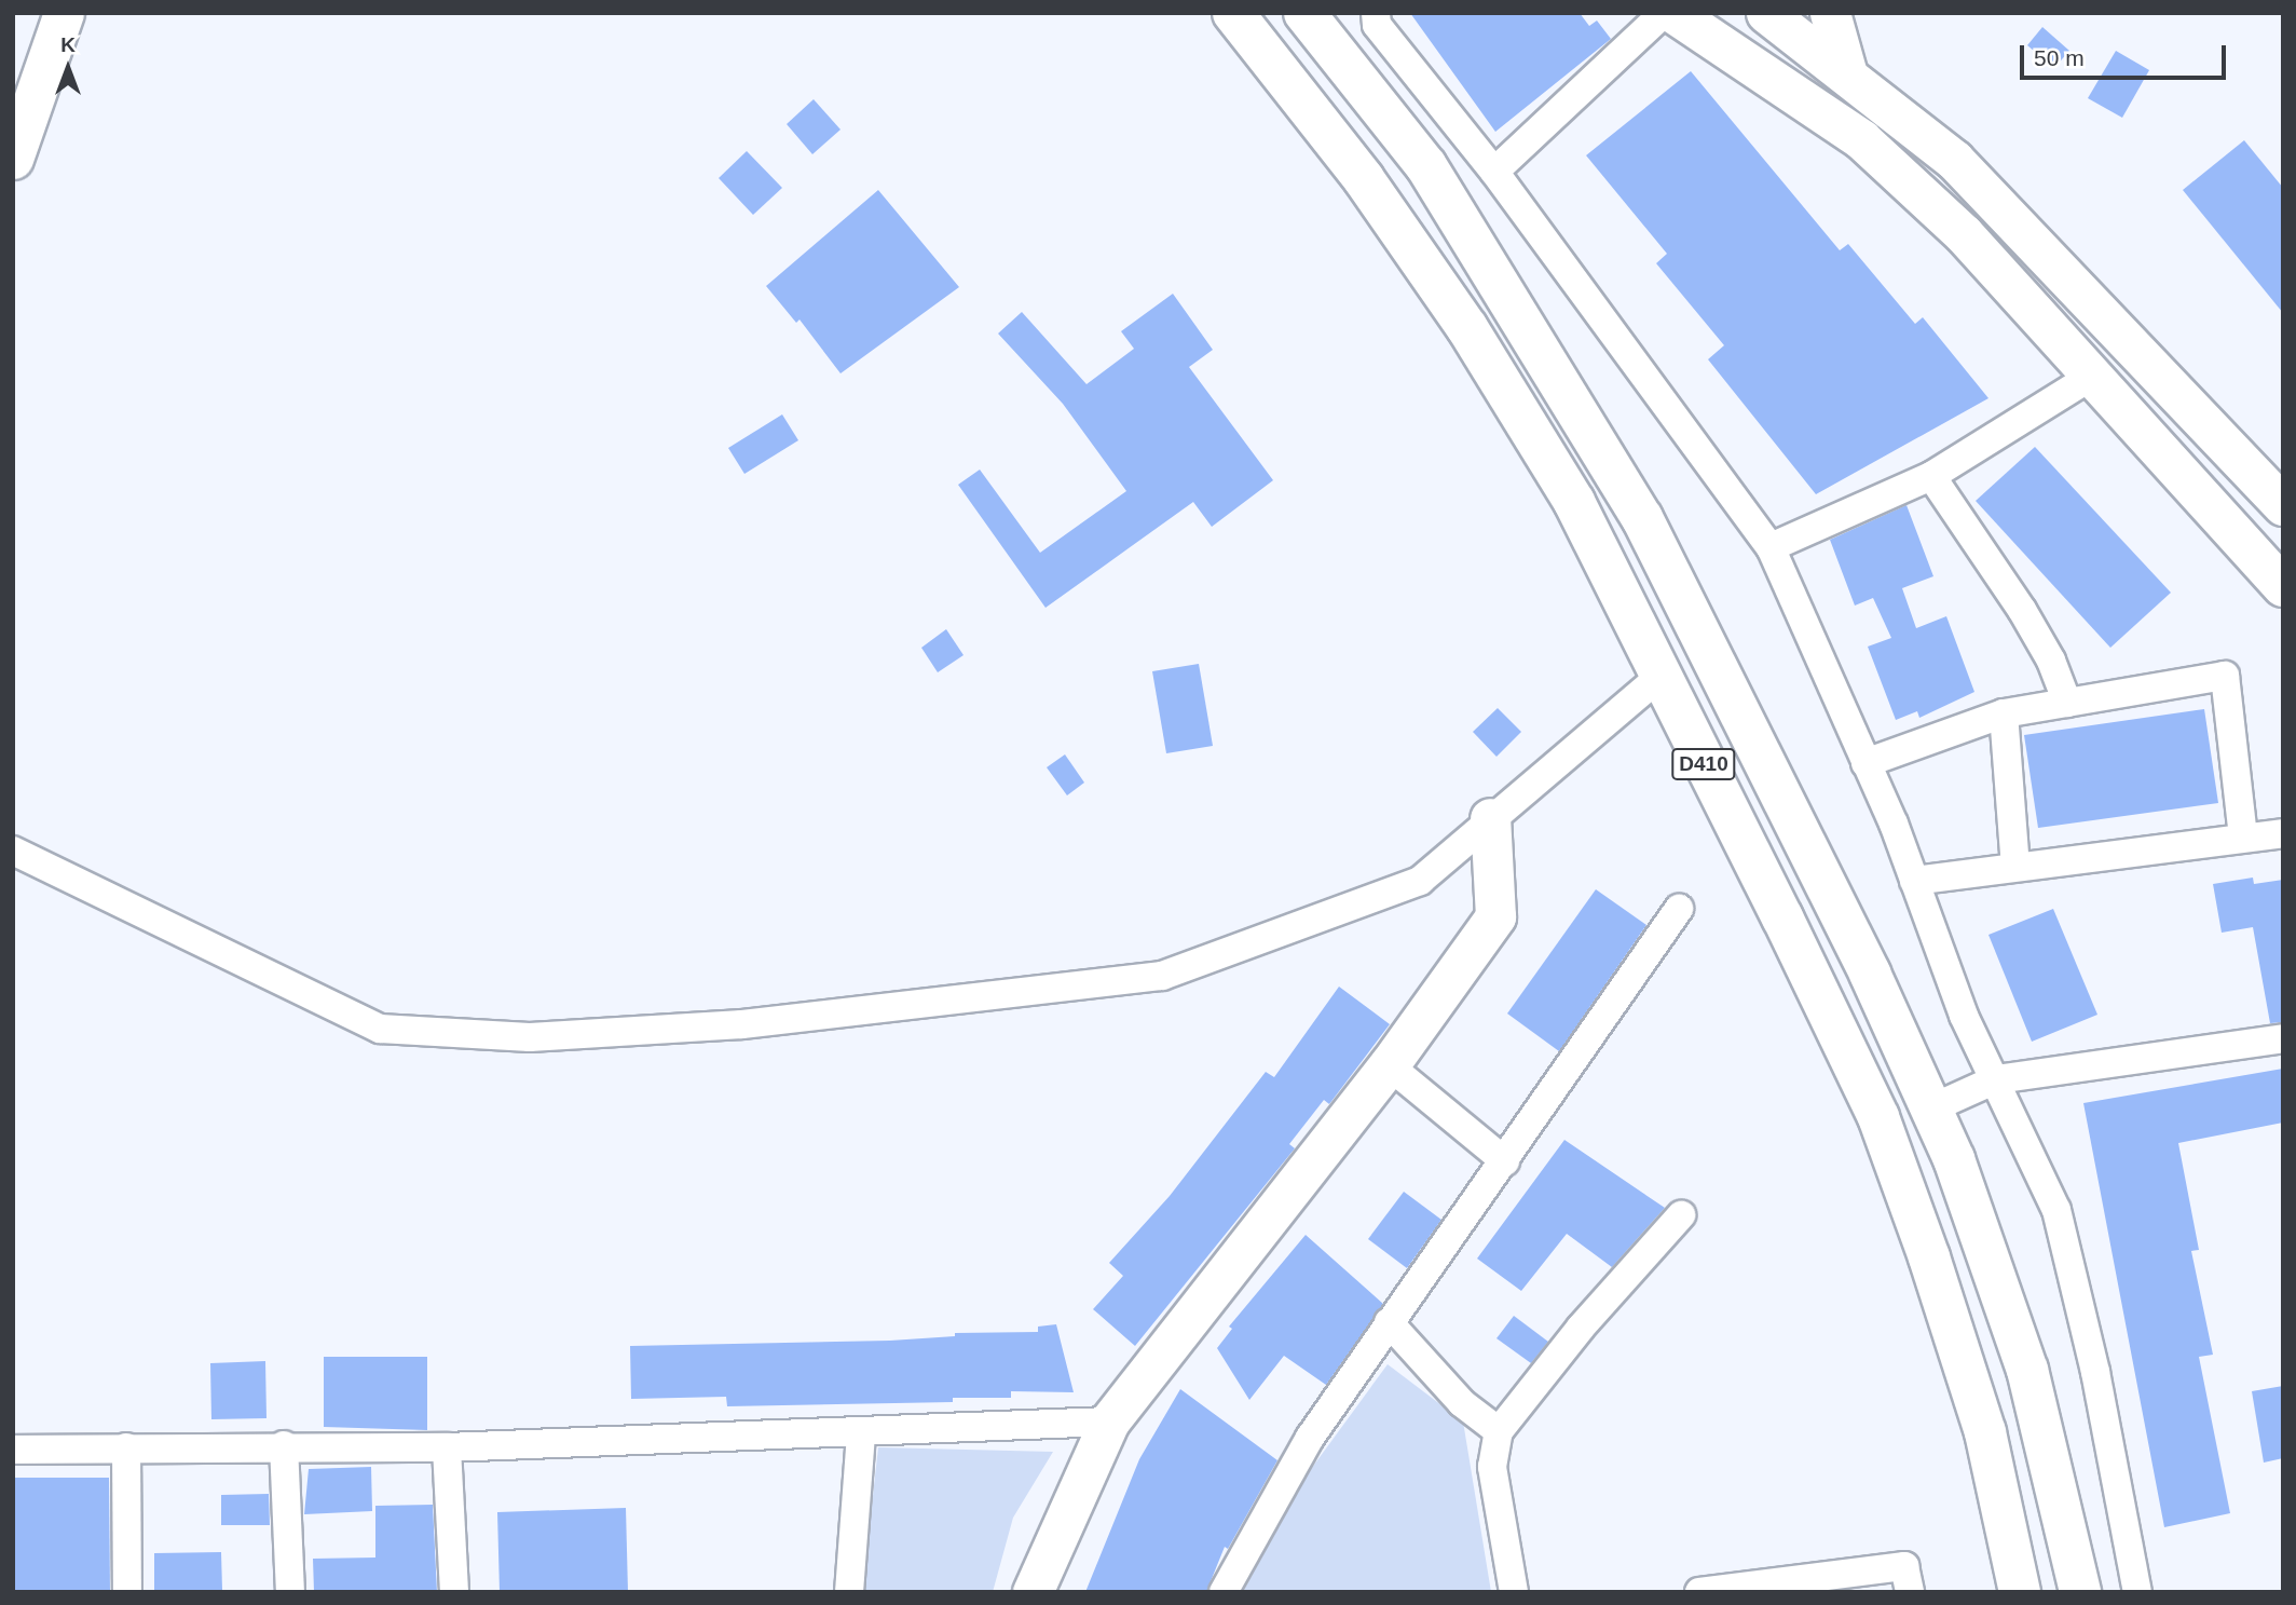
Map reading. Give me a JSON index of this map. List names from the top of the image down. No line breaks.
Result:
{"streets":{"highway":["D410"]},"scale_bar":"50 m","north":"top"}
